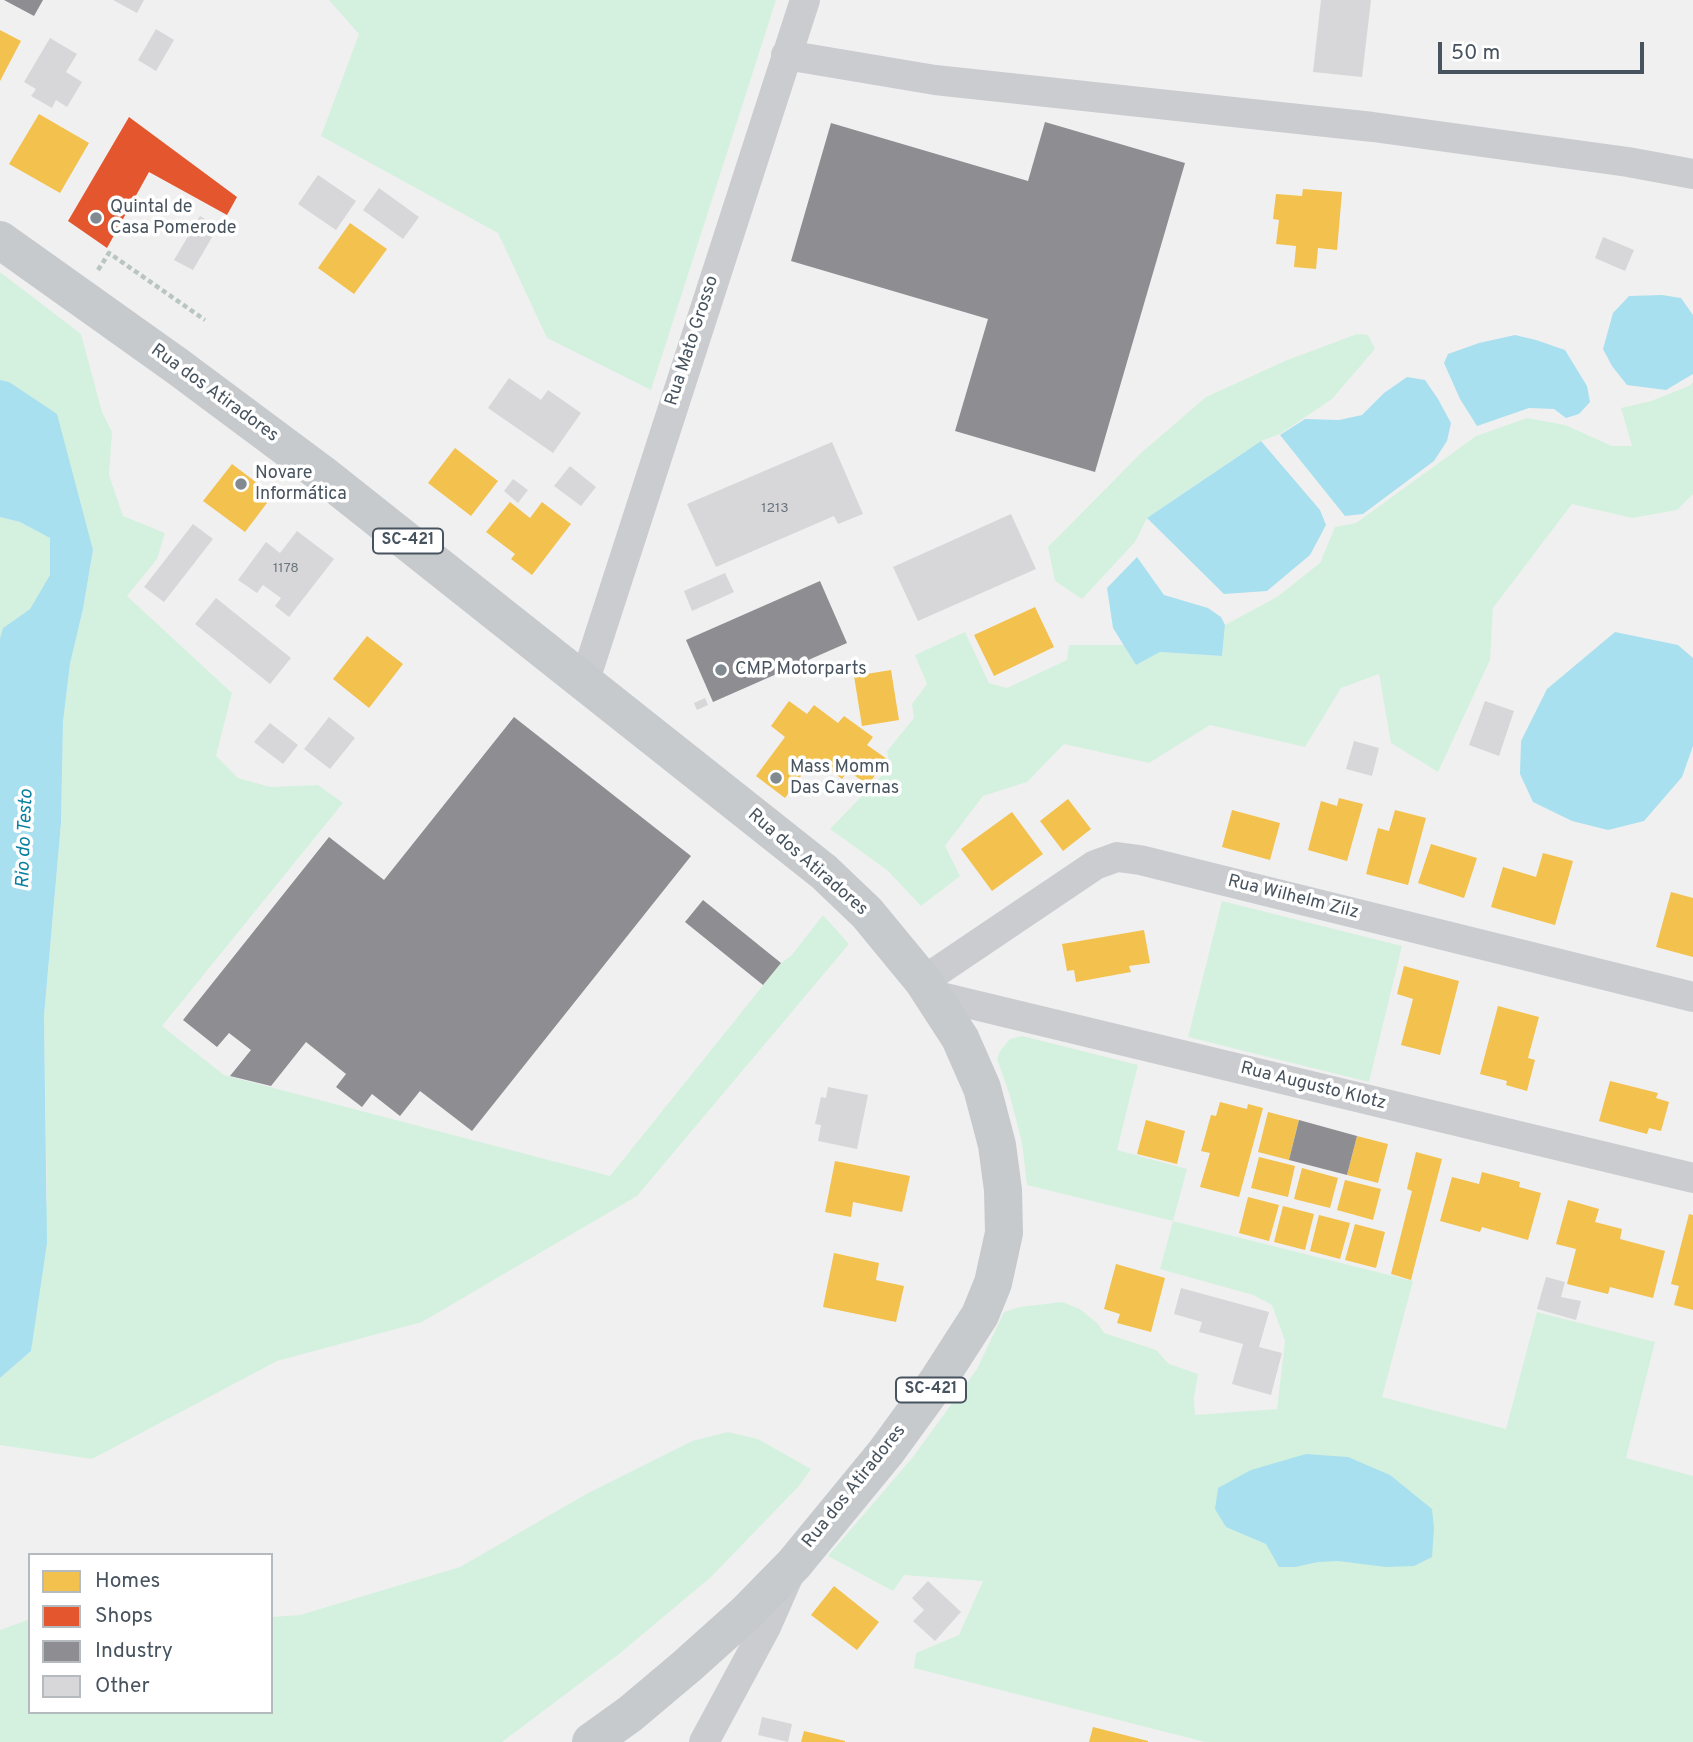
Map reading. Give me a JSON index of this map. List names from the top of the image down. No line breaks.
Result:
{"streets":{"main road":["Rua dos Atiradores","SC-421"],"street":["Rua Mato Grosso","Rua Wilhelm Zilz","Rua Augusto Klotz"]},"crossings":[["Rua Mato Grosso","Rua dos Atiradores"],["Rua dos Atiradores","Rua Wilhelm Zilz"],["Rua dos Atiradores","Rua Augusto Klotz"],["Rua Wilhelm Zilz","Rua Augusto Klotz"]],"water":["Rio do Testo"],"places":["Quintal de Casa Pomerode","Novare Informática","CMP Motorparts","Mass Momm Das Cavernas"],"house_numbers":["1213","1178"],"legend":["Homes","Shops","Industry","Other"],"scale_bar":"50 m"}
